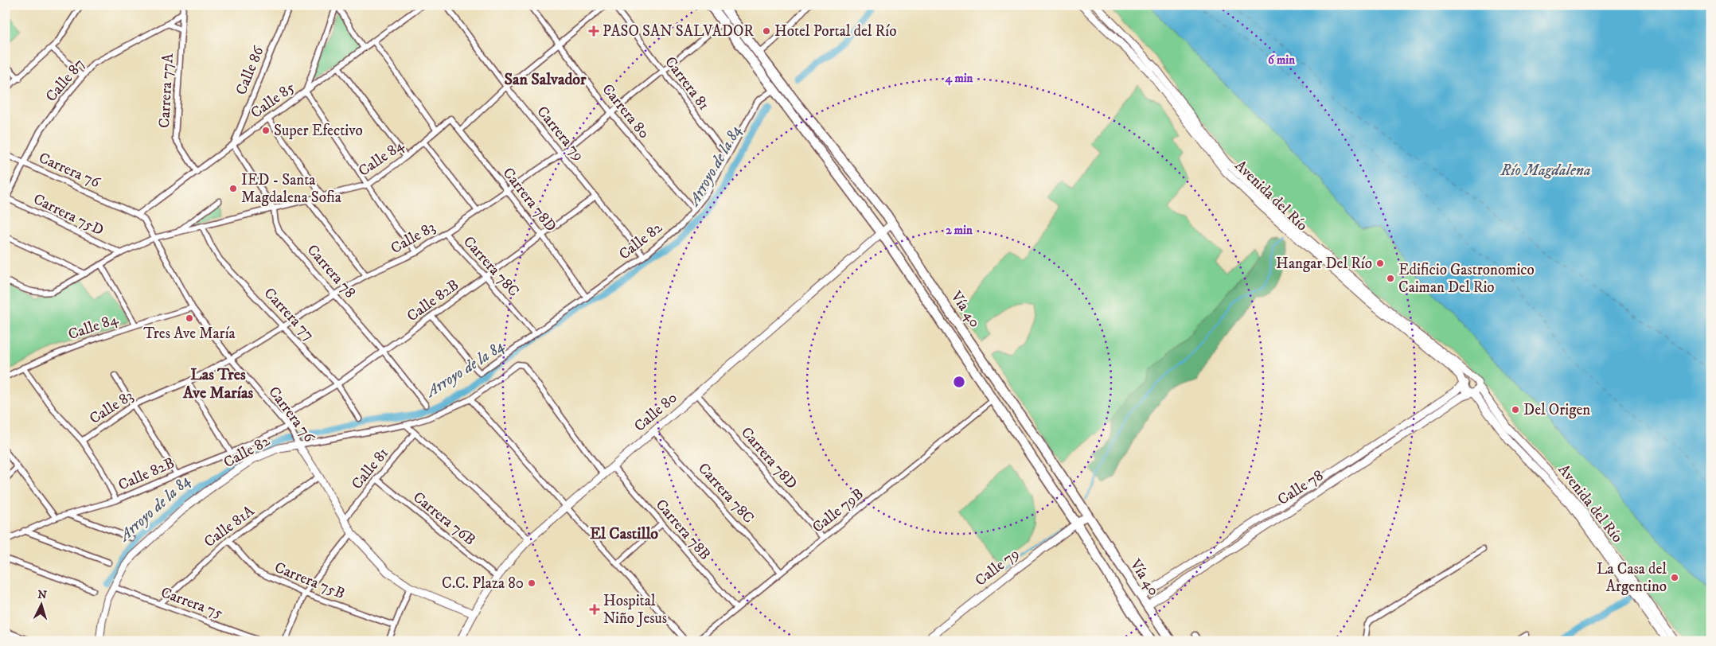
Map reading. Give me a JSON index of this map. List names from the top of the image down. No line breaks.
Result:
{"streets":{"highway":["Vía 40"],"main road":["Carrera 76","Avenida del Río","Calle 82","Calle 80","Calle 78","Calle 79"],"street":["Calle 86","Calle 87","Carrera 81","Carrera 77A","Calle 85","Carrera 80","Carrera 79","Calle 84","Carrera 78D","Carrera 75D","Calle 83","Carrera 78C","Carrera 78","Calle 82B","Carrera 77","Calle 81","Calle 79B","Carrera 76B","Calle 81A","Carrera 78B","Carrera 75B","Carrera 75"]},"crossings":[["Calle 86","Calle 85"],["Calle 86","Carrera 78"],["Calle 87","Carrera 77A"],["Calle 87","Carrera 76"],["Calle 87","Carrera 75D"],["Carrera 81","Calle 83"],["Carrera 81","Calle 82"],["Carrera 77A","Calle 85"],["Calle 85","Carrera 76"],["Calle 85","Carrera 78"],["Carrera 80","Calle 83"],["Carrera 80","Calle 82"],["Carrera 79","Calle 83"],["Carrera 79","Calle 82"],["Carrera 79","Calle 82B"],["Calle 84","Carrera 76"],["Calle 84","Carrera 78D"],["Calle 84","Carrera 75D"],["Calle 84","Carrera 78"],["Calle 84","Carrera 77"],["Carrera 76","Calle 83"],["Carrera 76","Calle 82"],["Carrera 76","Calle 82B"],["Carrera 76","Calle 80"],["Carrera 76","Calle 81"],["Carrera 76","Calle 81A"],["Avenida del Río","Calle 78"],["Carrera 78D","Calle 83"],["Carrera 78D","Calle 82"],["Carrera 78D","Calle 82B"],["Carrera 78D","Calle 80"],["Carrera 78D","Calle 79B"],["Calle 83","Carrera 78C"],["Calle 83","Carrera 78"],["Calle 83","Vía 40"],["Calle 83","Carrera 77"],["Calle 82","Carrera 78C"],["Calle 82","Calle 82B"],["Calle 82","Vía 40"],["Calle 82","Calle 80"],["Calle 82","Carrera 75"],["Carrera 78C","Calle 82B"],["Carrera 78C","Calle 80"],["Carrera 78C","Calle 79B"],["Carrera 78","Calle 82B"],["Calle 82B","Carrera 77"],["Vía 40","Calle 80"],["Vía 40","Calle 78"],["Vía 40","Calle 79B"],["Vía 40","Calle 79"],["Calle 80","Carrera 76B"],["Calle 80","Carrera 78B"],["Calle 81","Carrera 76B"],["Calle 79B","Carrera 78B"],["Calle 81A","Carrera 75B"],["Calle 81A","Carrera 75"]],"districts":["San Salvador","Las Tres Ave Marías","El Castillo"],"water":["Arroyo de la 84","Río Magdalena"],"places":{"health":["PASO SAN SALVADOR","Hospital Niño Jesus"],"other":["Hotel Portal del Río","Super Efectivo","IED - Santa Magdalena Sofia","Hangar Del Río","Edificio Gastronomico Caiman Del Rio","Tres Ave María","Del Origen","La Casa del Argentino","C.C. Plaza 80"]},"north":"top","rings":["6 min","4 min","2 min"]}
